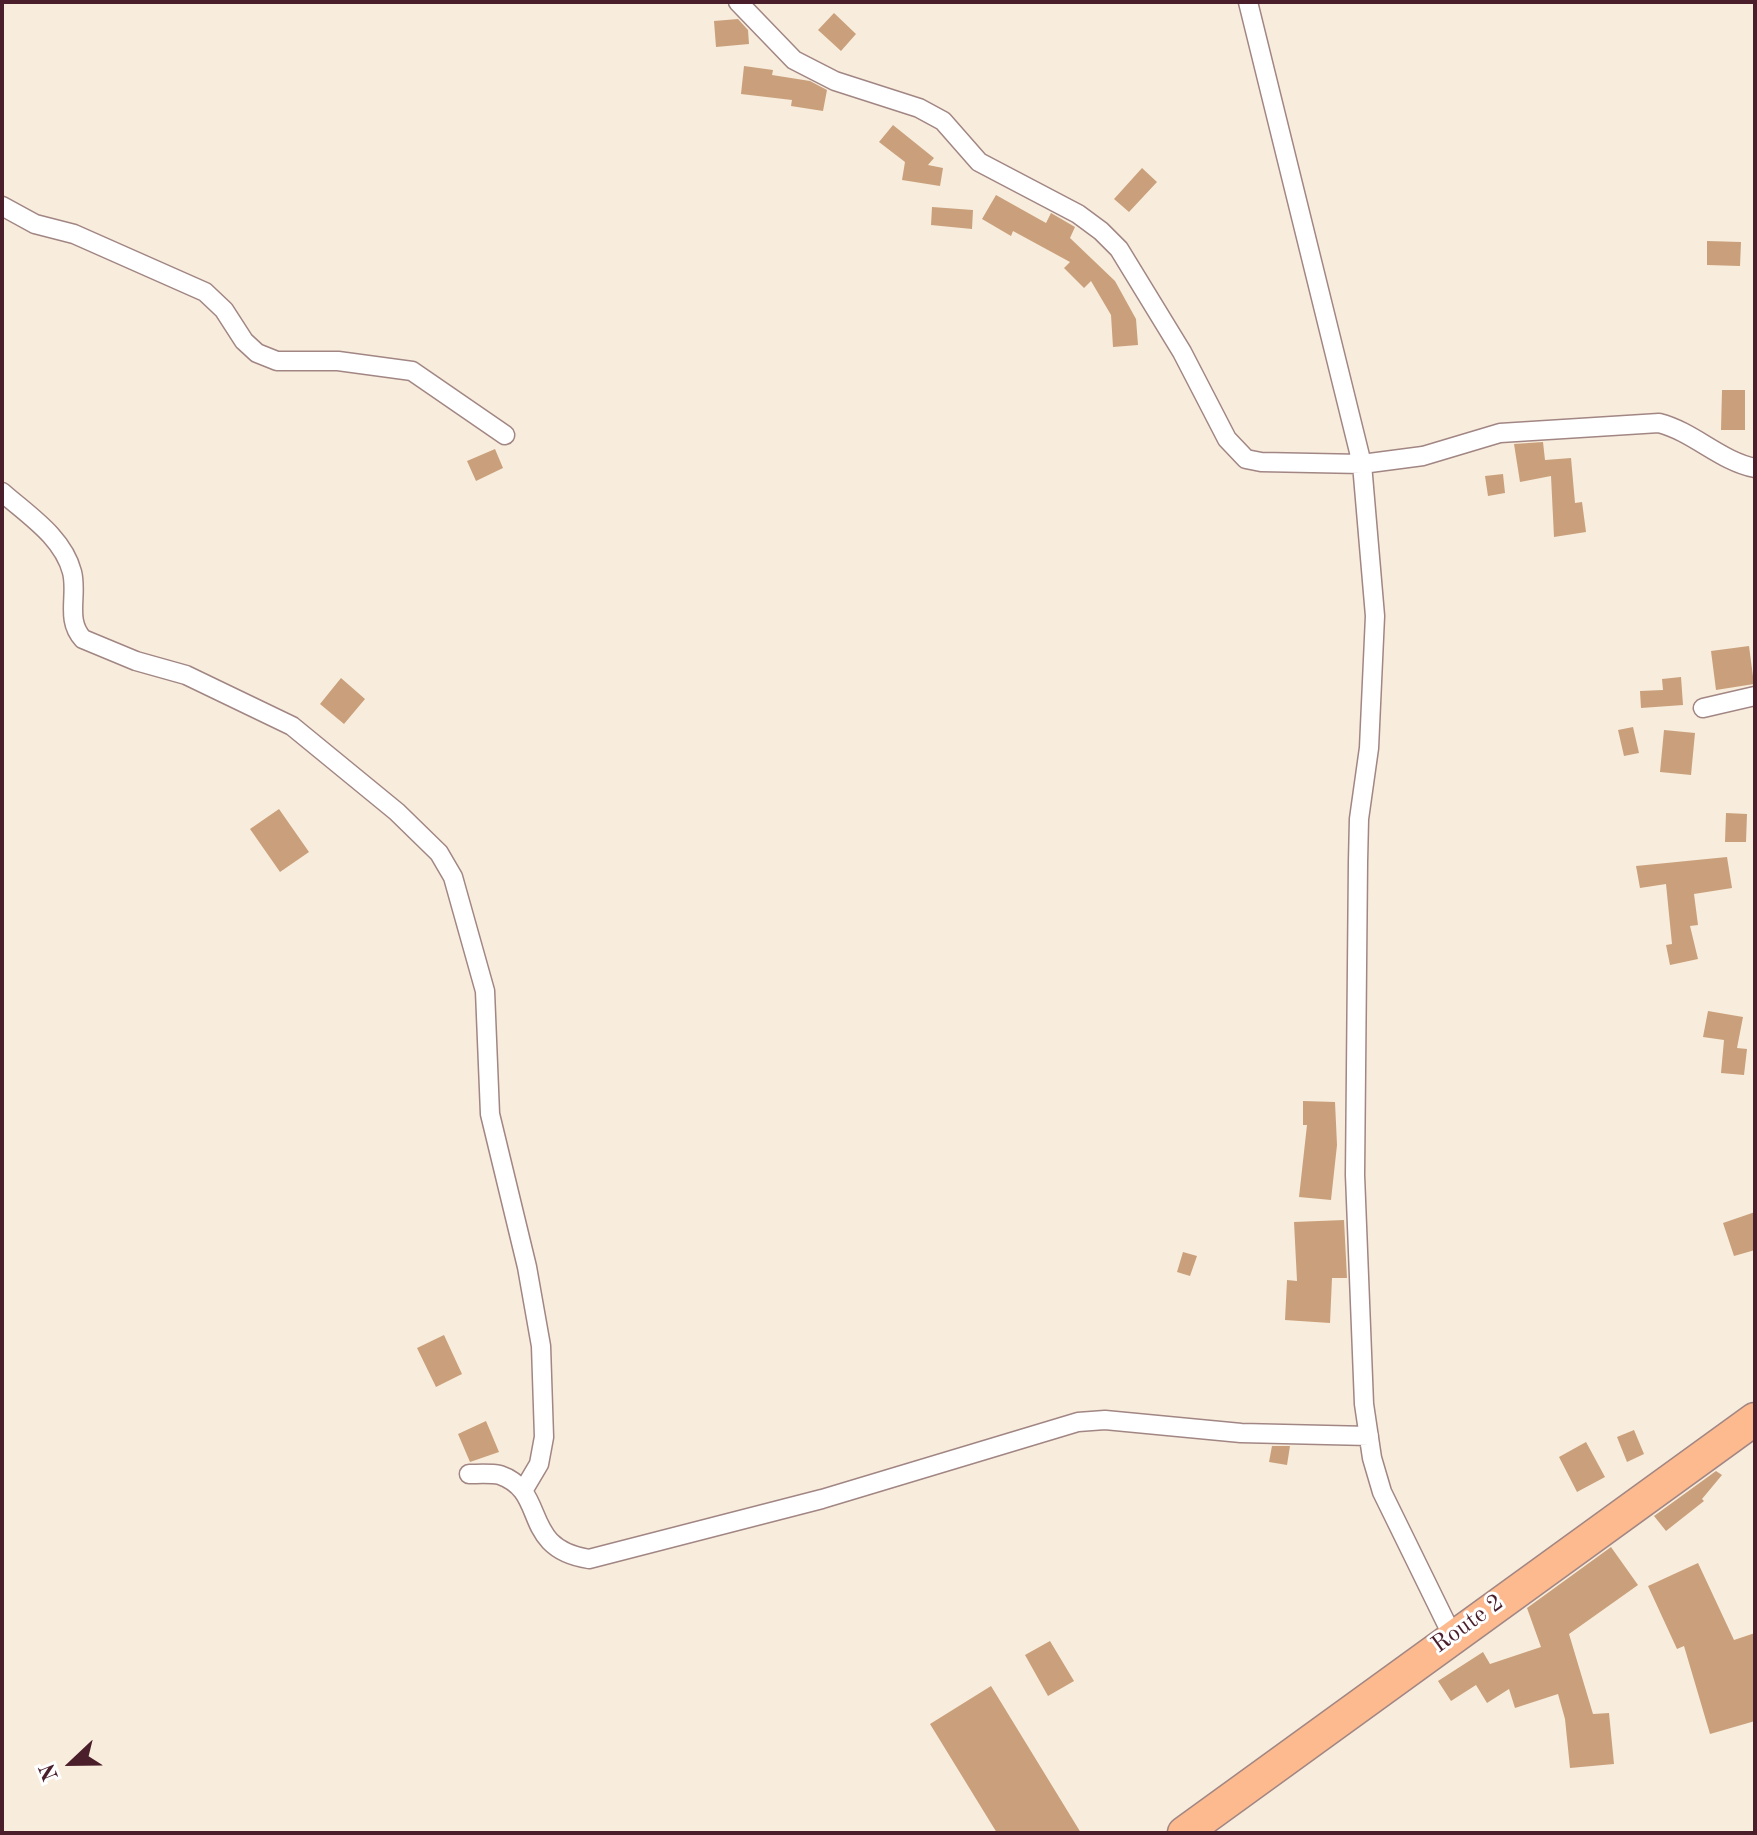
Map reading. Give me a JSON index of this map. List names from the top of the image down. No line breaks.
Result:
{"streets":{"highway":["Route 2"]},"north":"left"}
